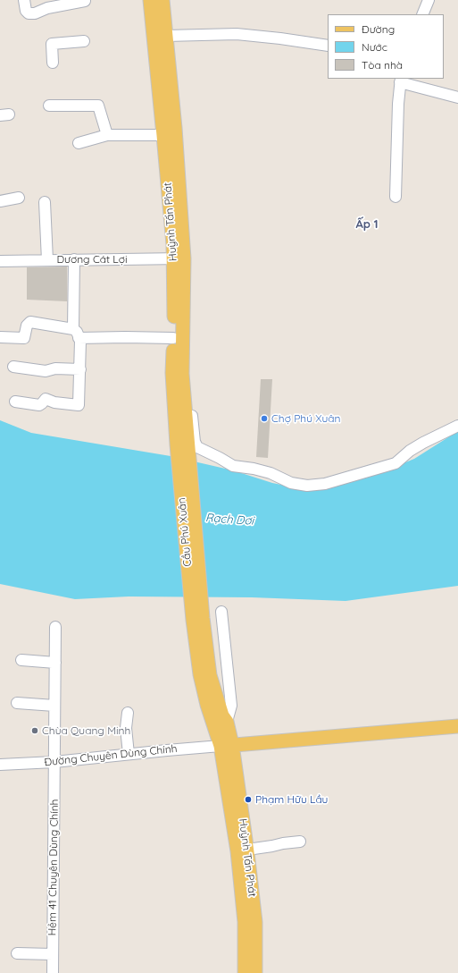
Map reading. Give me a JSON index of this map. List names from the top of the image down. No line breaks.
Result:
{"streets":{"main road":["Huỳnh Tấn Phát","Cầu Phú Xuân"],"street":["Dương Cát Lợi","Đường Chuyên Dùng Chính","Hẻm 41 Chuyên Dùng Chính"]},"crossings":[["Huỳnh Tấn Phát","Dương Cát Lợi"],["Huỳnh Tấn Phát","Cầu Phú Xuân"],["Huỳnh Tấn Phát","Đường Chuyên Dùng Chính"],["Đường Chuyên Dùng Chính","Hẻm 41 Chuyên Dùng Chính"]],"districts":["Ấp 1"],"water":["Rạch Dơi"],"places":["Chợ Phú Xuân","Chùa Quang Minh","Phạm Hữu Lầu"],"legend":["Đường","Nước","Tòa nhà"]}
